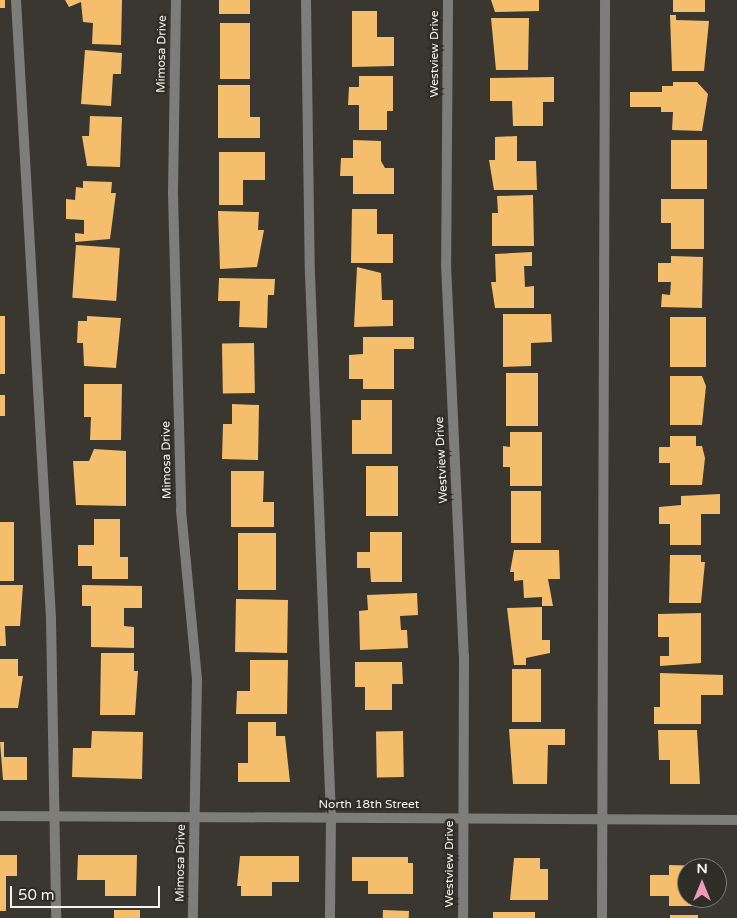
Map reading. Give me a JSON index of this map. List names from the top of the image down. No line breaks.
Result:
{"streets":{"street":["Mimosa Drive","Westview Drive","North 18th Street"]},"crossings":[["Mimosa Drive","North 18th Street"],["Westview Drive","North 18th Street"]],"scale_bar":"50 m","north":"top"}
